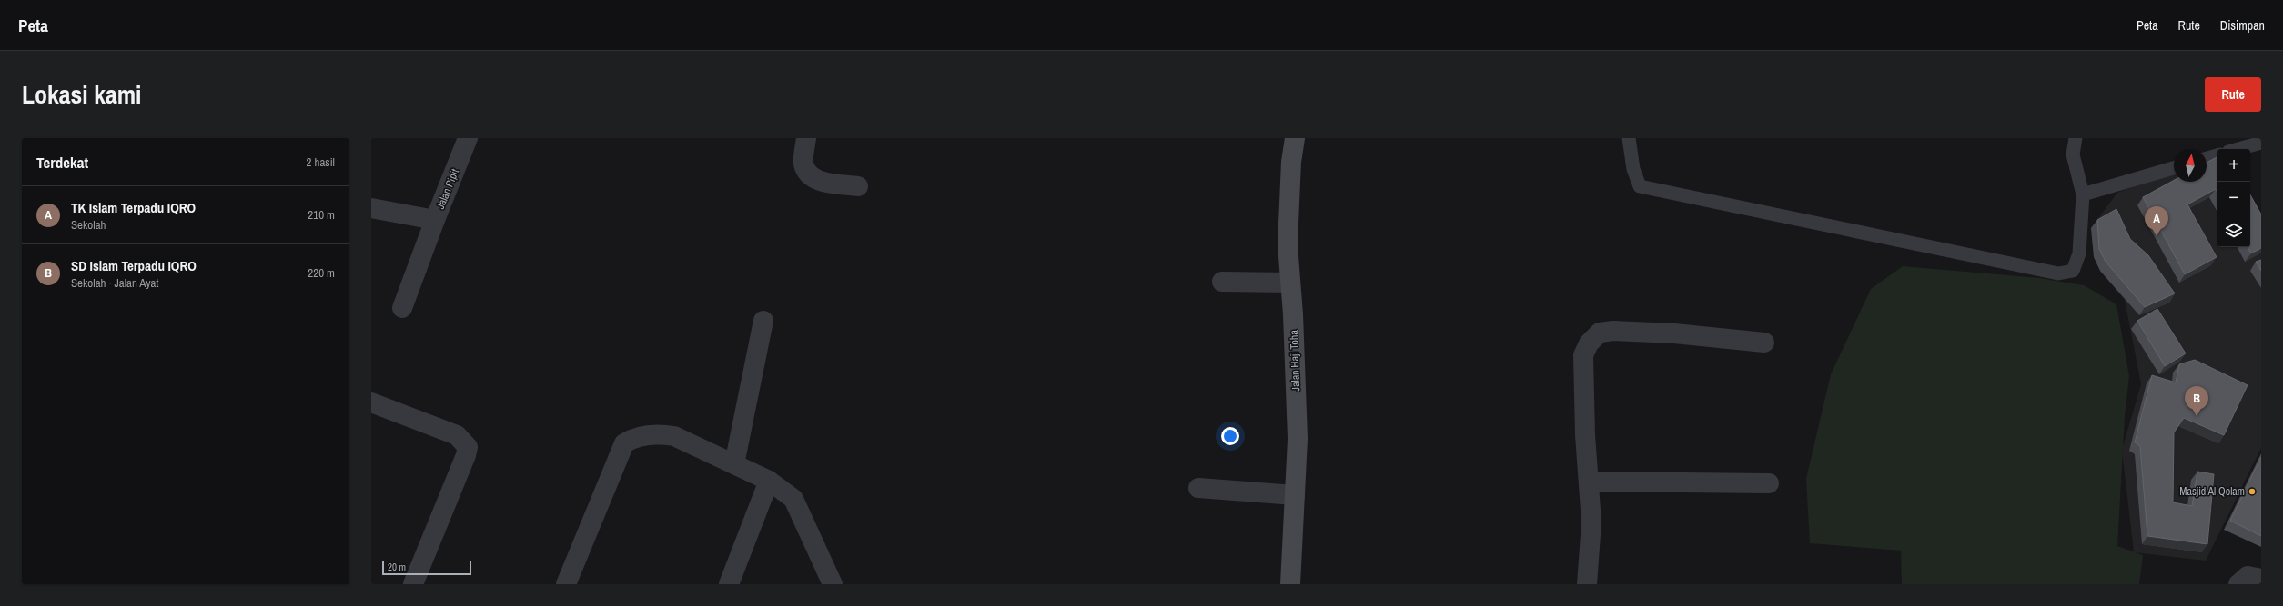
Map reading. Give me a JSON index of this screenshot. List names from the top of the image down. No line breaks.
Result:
{"streets":{"street":["Jalan Pipit","Jalan Haji Toha"]},"places":["Masjid Al Qolam"],"scale_bar":"20 m","north":"top","page":{"header":"Peta","nav":["Peta","Rute","Disimpan"],"title":"Lokasi kami","buttons":"Rute","heading":["Terdekat","2 hasil"],"map_buttons":["+","−"],"list":[{"mark":"A","name":"TK Islam Terpadu IQRO","note":"Sekolah","value":"210 m"},{"mark":"B","name":"SD Islam Terpadu IQRO","note":"Sekolah · Jalan Ayat","value":"220 m"}],"pins":["A","B"],"scale":"20 m"}}
